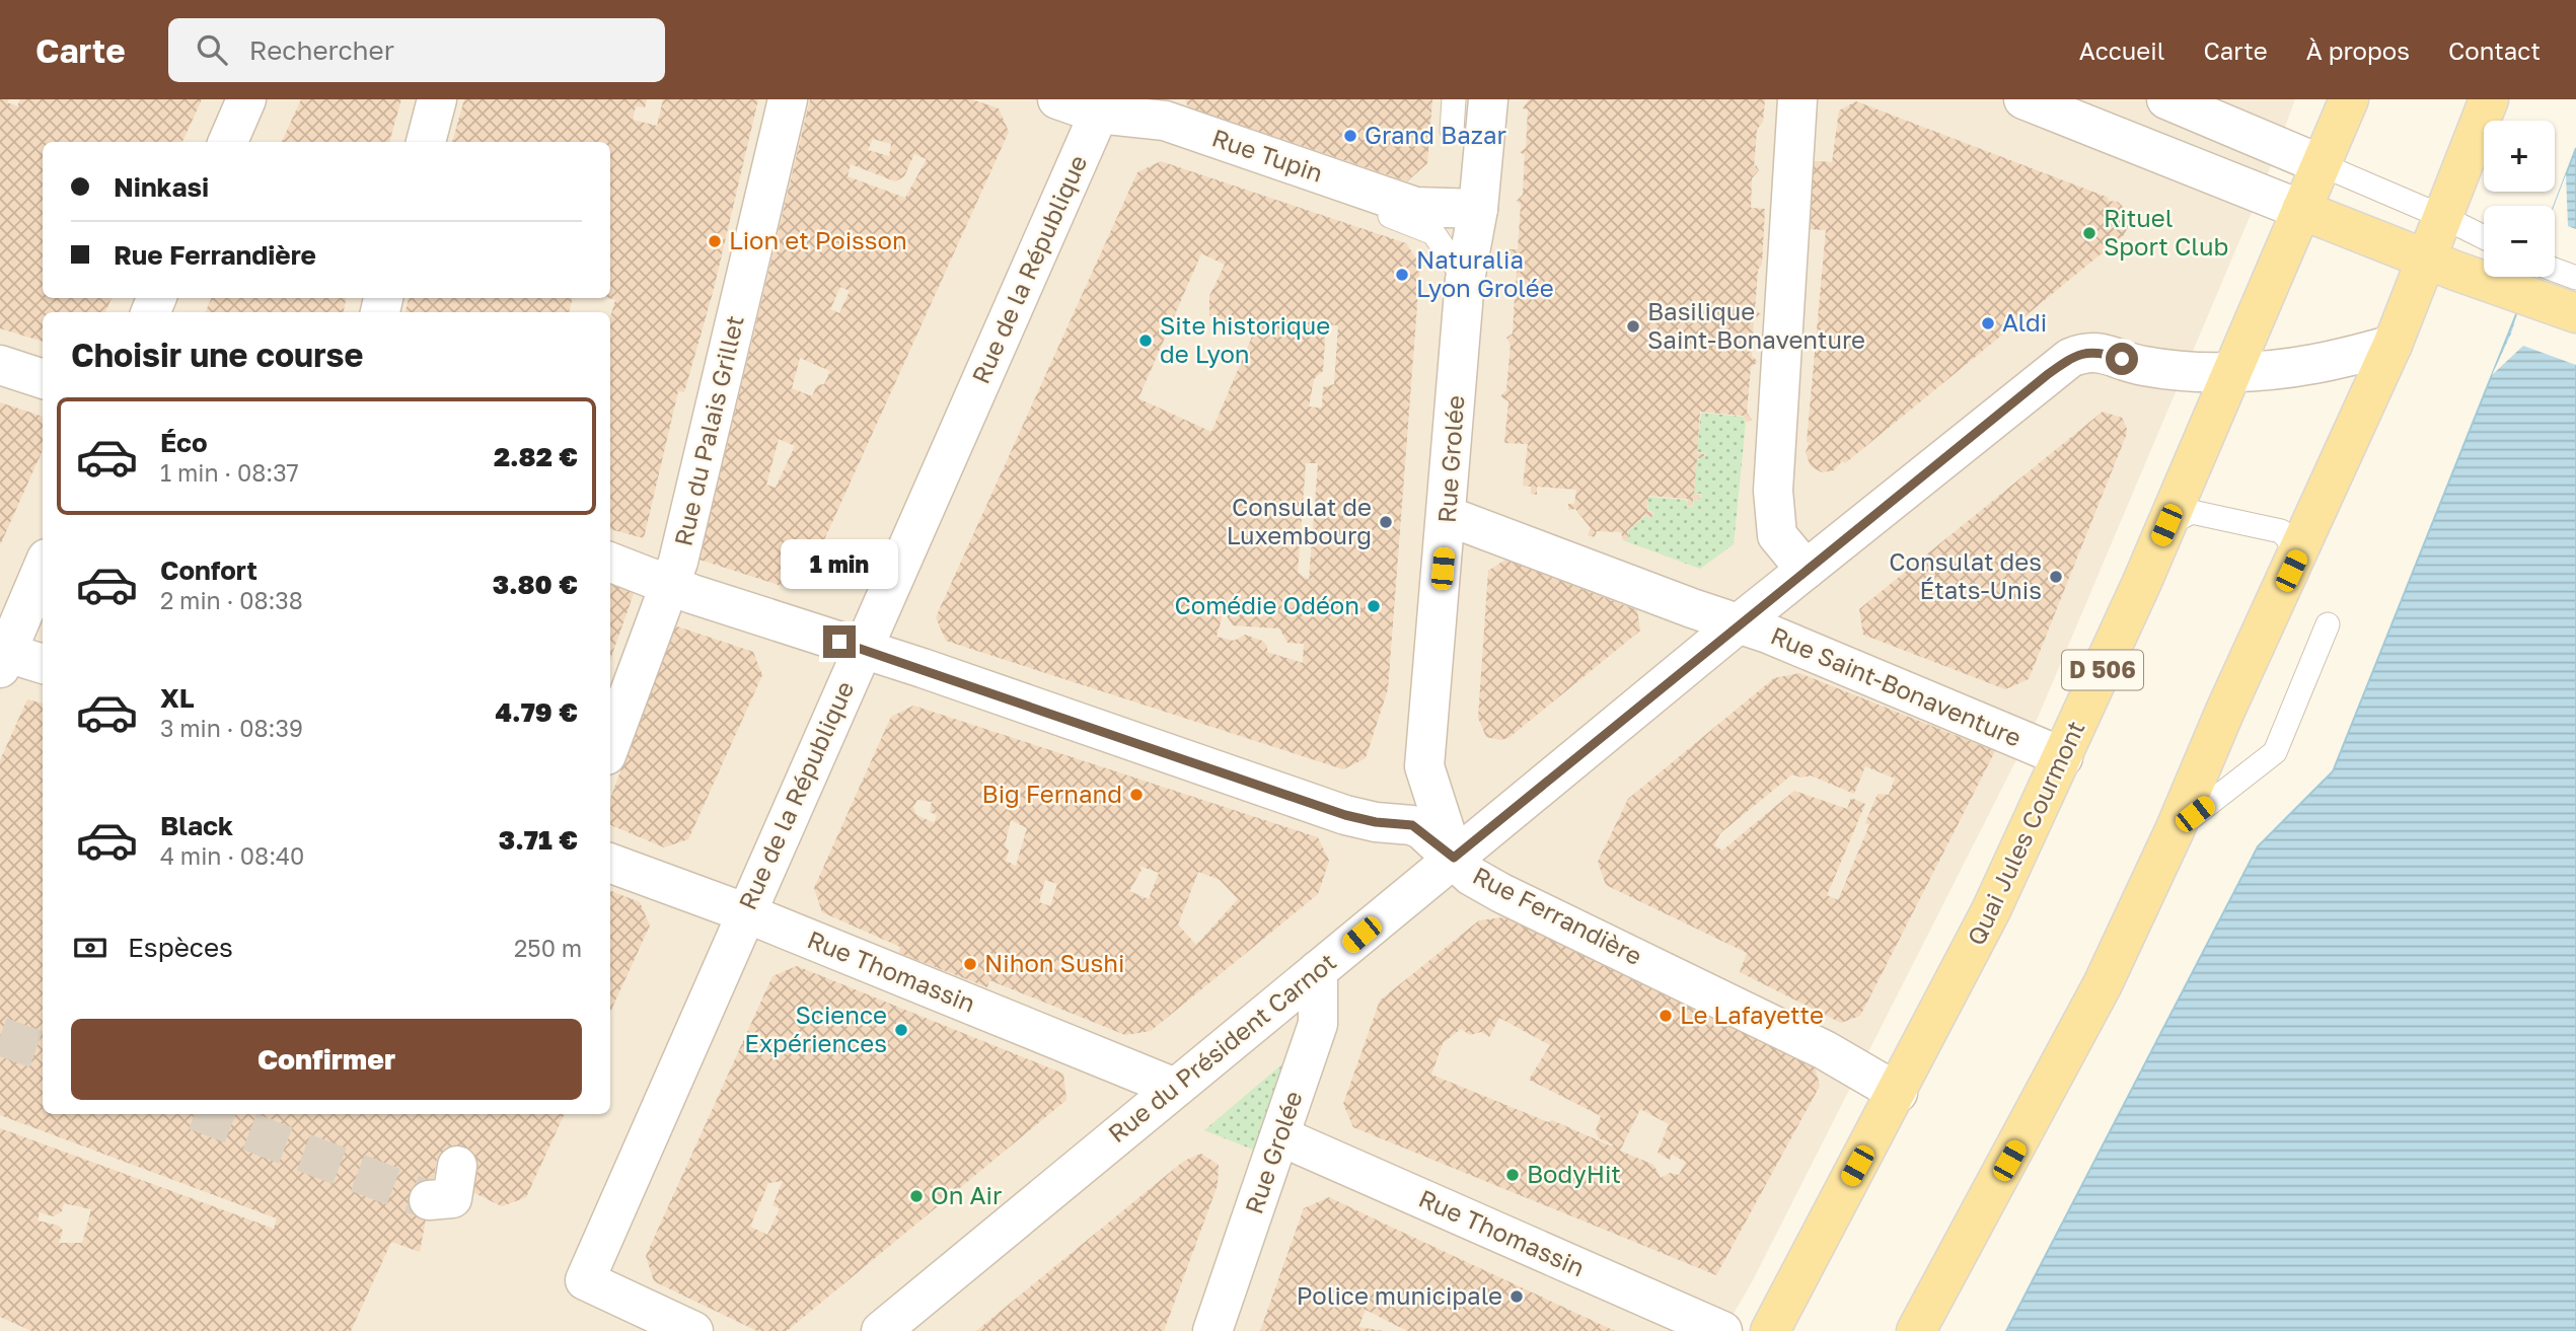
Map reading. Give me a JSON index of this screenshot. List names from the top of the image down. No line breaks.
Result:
{"streets":{"main road":["D 506","Quai Jules Courmont"],"street":["Rue Tupin","Rue de la République","Rue du Palais Grillet","Rue Grolée","Rue Saint-Bonaventure","Rue Ferrandière","Rue Thomassin","Rue du Président Carnot"]},"crossings":[["Rue Tupin","Rue de la République"],["Rue Tupin","Rue Grolée"],["Rue de la République","Rue Ferrandière"],["Rue de la République","Rue Thomassin"],["Rue du Palais Grillet","Rue Ferrandière"],["Rue Grolée","Rue Saint-Bonaventure"],["Rue Grolée","Rue Ferrandière"],["Rue Grolée","Rue Thomassin"],["Rue Grolée","Rue du Président Carnot"],["Rue Saint-Bonaventure","Quai Jules Courmont"],["Rue Saint-Bonaventure","Rue du Président Carnot"],["Quai Jules Courmont","Rue Ferrandière"],["Quai Jules Courmont","Rue du Président Carnot"],["Rue Ferrandière","Rue du Président Carnot"],["Rue Thomassin","Rue du Président Carnot"]],"places":["Grand Bazar","Rituel Sport Club","Lion et Poisson","Naturalia Lyon Grolée","Aldi","Basilique Saint-Bonaventure","Site historique de Lyon","Consulat de Luxembourg","Consulat des États-Unis","Comédie Odéon","Big Fernand","Nihon Sushi","Le Lafayette","Science Expériences","BodyHit","On Air","Police municipale"],"page":{"header":"Carte","search":"Rechercher","nav":["Accueil","Carte","À propos","Contact"],"map_buttons":["+","−"],"banner":["Ninkasi","Rue Ferrandière"],"heading":"Choisir une course","list":[{"name":"Éco","note":"1 min · 08:37","value":"2.82 €"},{"name":"Confort","note":"2 min · 08:38","value":"3.80 €"},{"name":"XL","note":"3 min · 08:39","value":"4.79 €"},{"name":"Black","note":"4 min · 08:40","value":"3.71 €"}],"bubble":"1 min","pay":["Espèces","250 m"],"buttons":"Confirmer"}}
